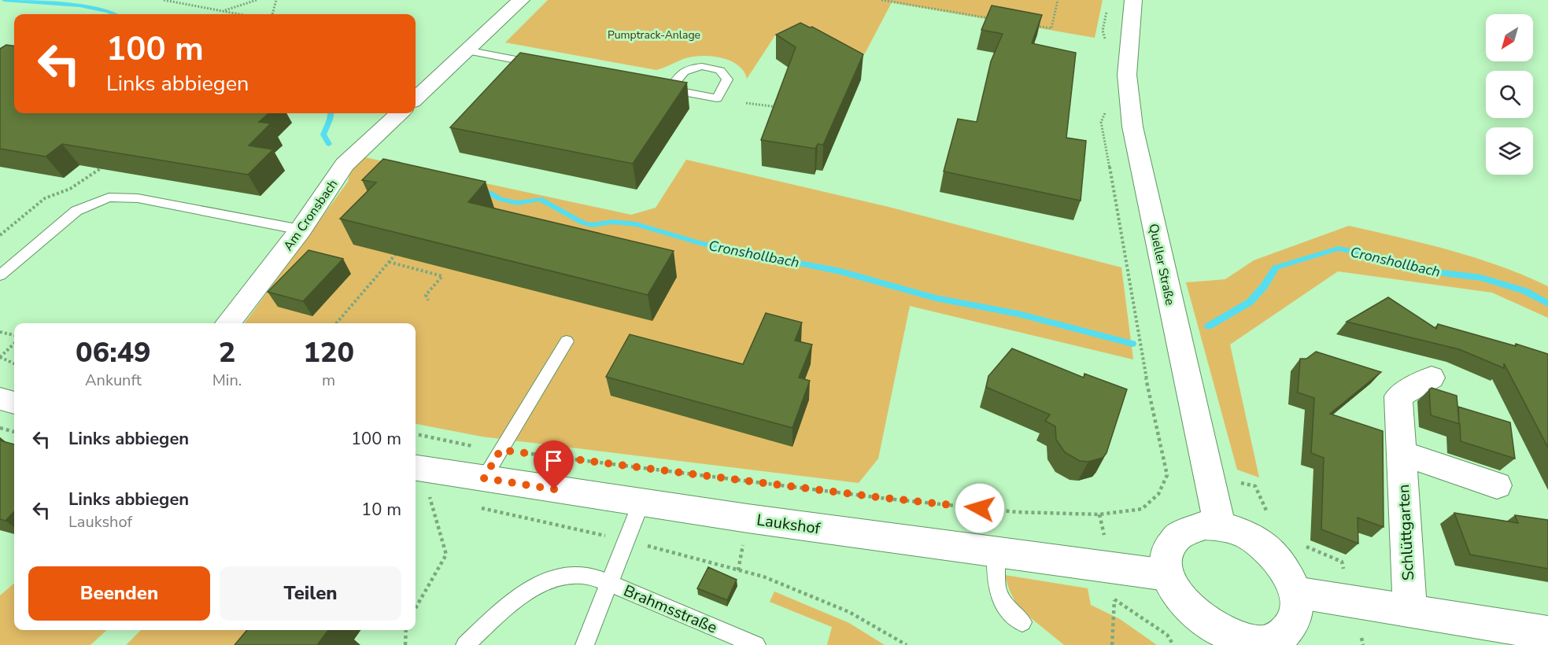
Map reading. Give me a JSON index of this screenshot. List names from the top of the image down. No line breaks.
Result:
{"streets":{"street":["Am Cronsbach","Queller Straße","Laukshof","Schlüttgarten"],"lane":["Brahmsstraße"]},"crossings":[["Queller Straße","Laukshof"]],"water":["Cronshollbach"],"parks":["Pumptrack-Anlage"],"north":"bottom left","page":{"turn":["100 m","Links abbiegen"],"eta":["06:49","Ankunft","2","Min.","120","m"],"list":[{"name":"Links abbiegen","value":"100 m"},{"name":"Links abbiegen","note":"Laukshof","value":"10 m"}],"buttons":["Beenden","Teilen"]}}
